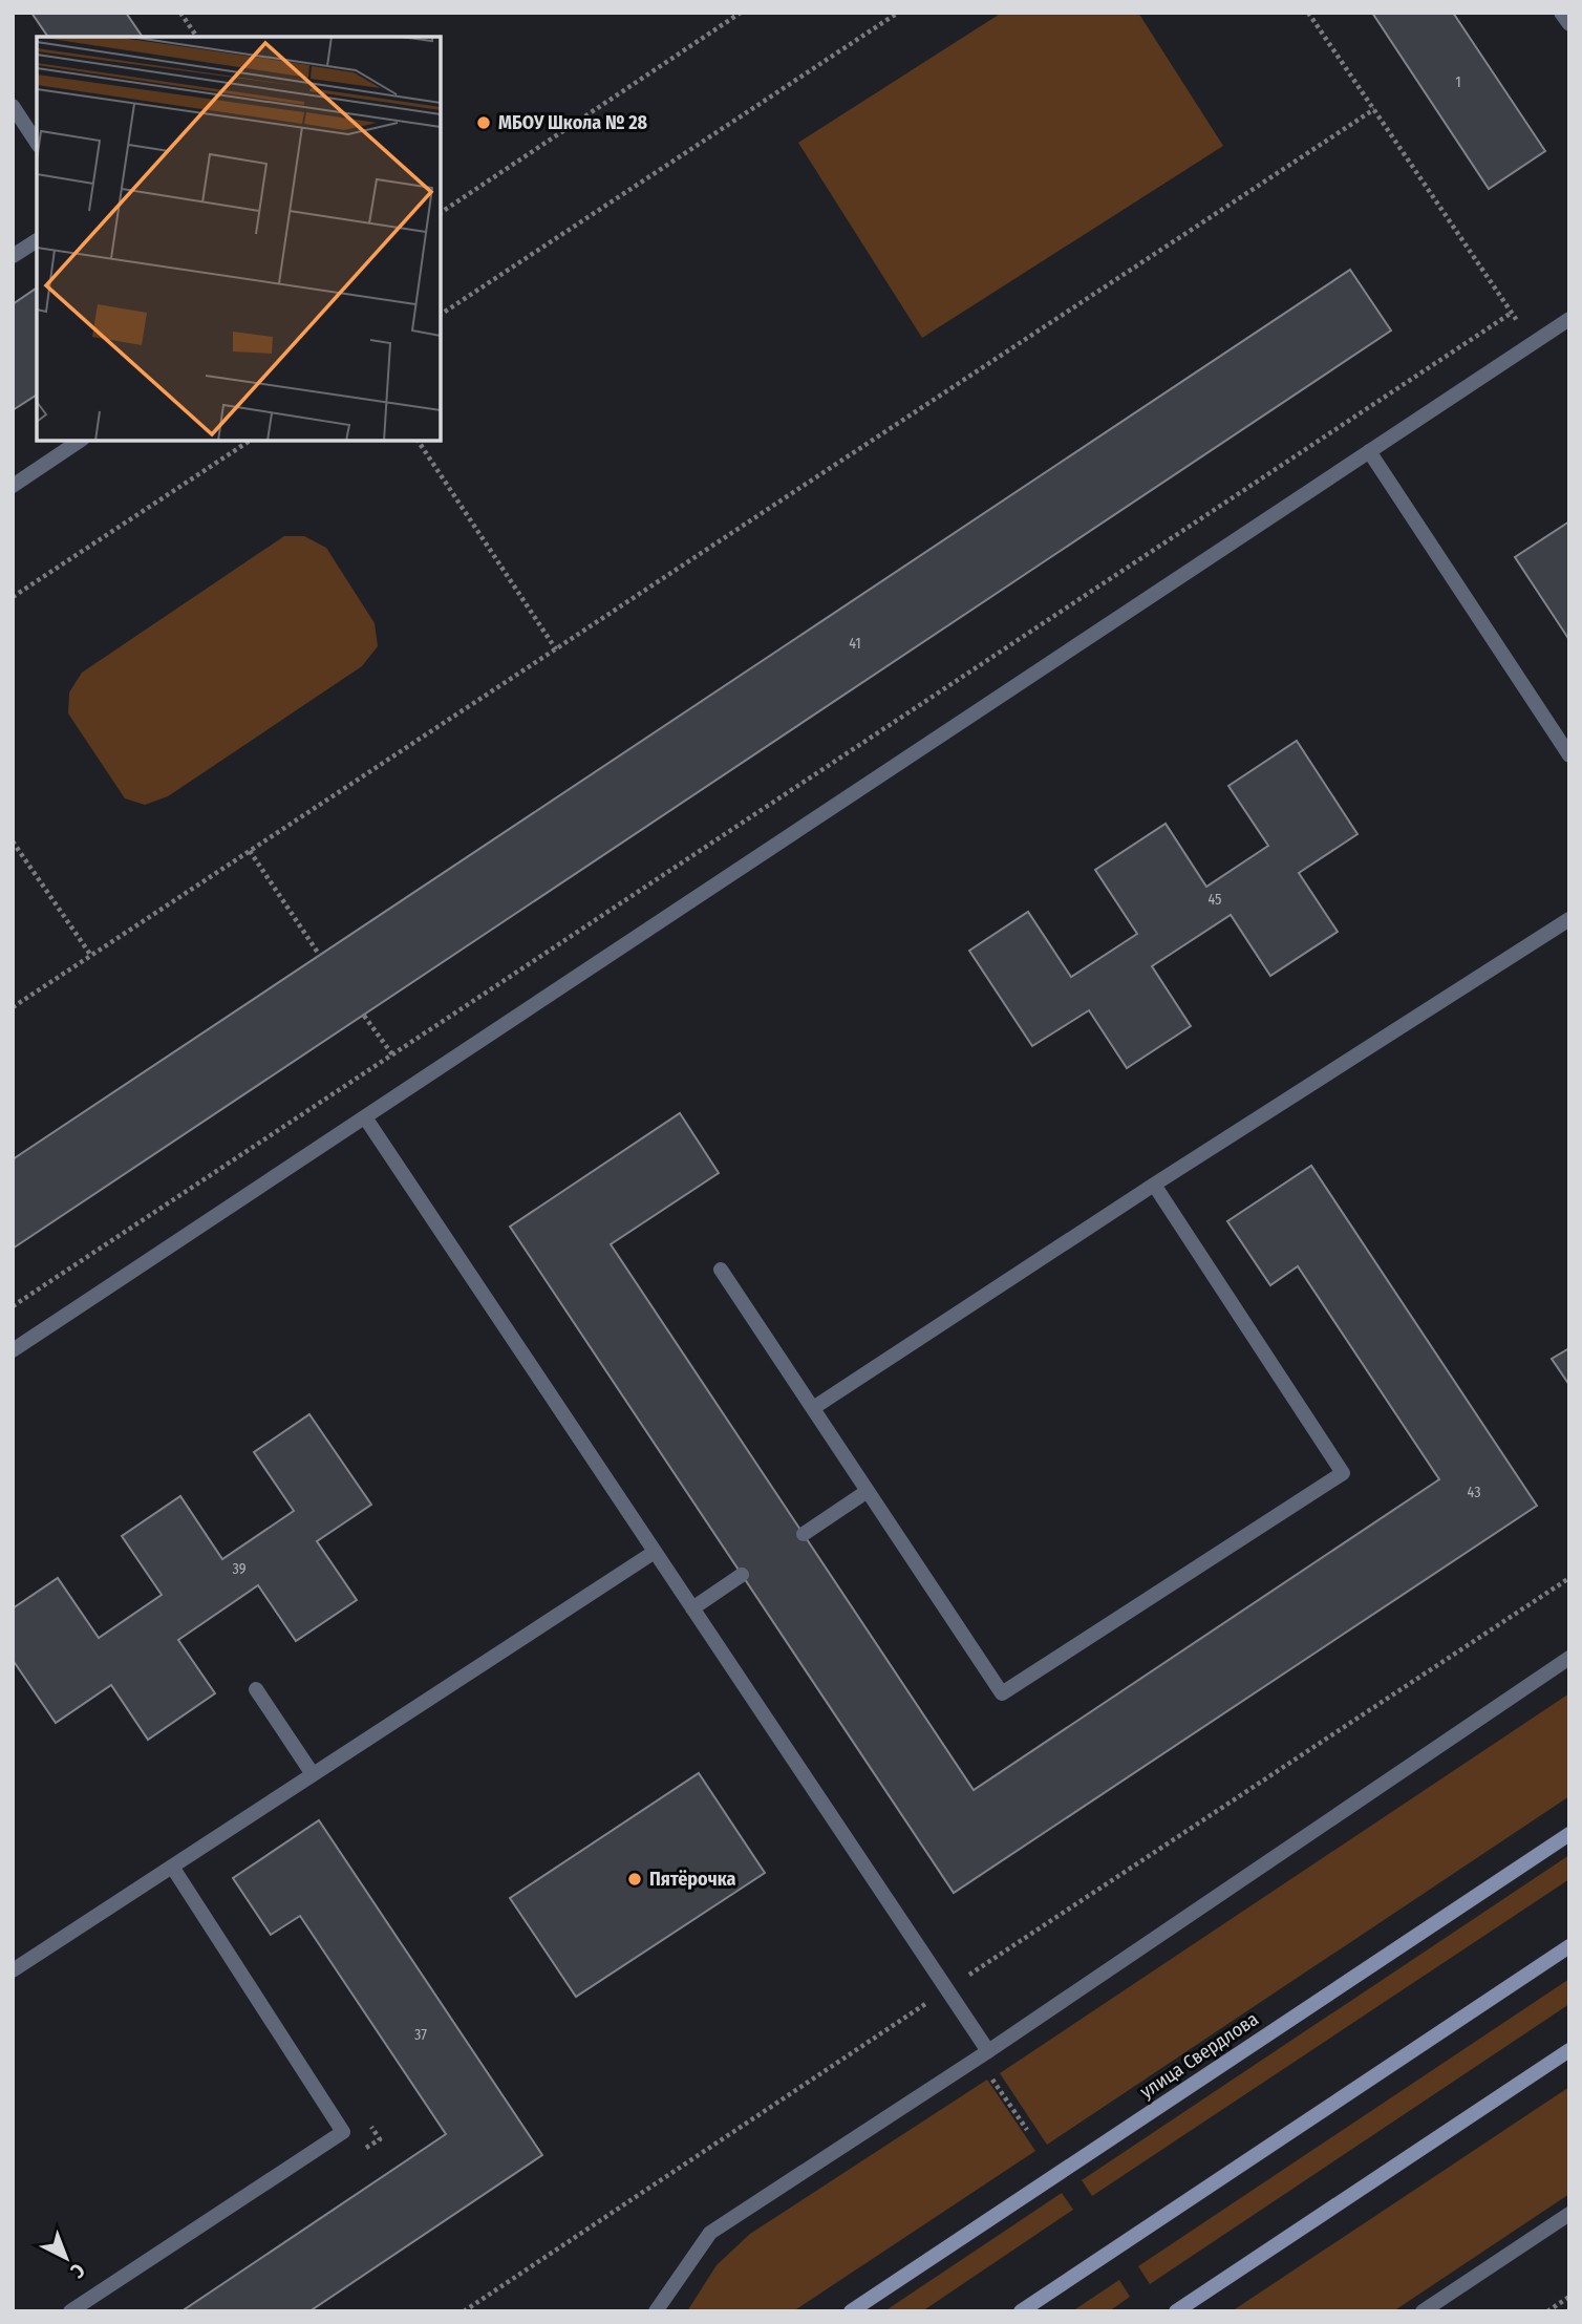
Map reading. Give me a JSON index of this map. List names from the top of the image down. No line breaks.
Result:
{"streets":{"main road":["улица Свердлова"]},"places":["МБОУ Школа № 28","Пятёрочка"],"house_numbers":["1","41","45","43","39","37"],"north":"bottom right"}
